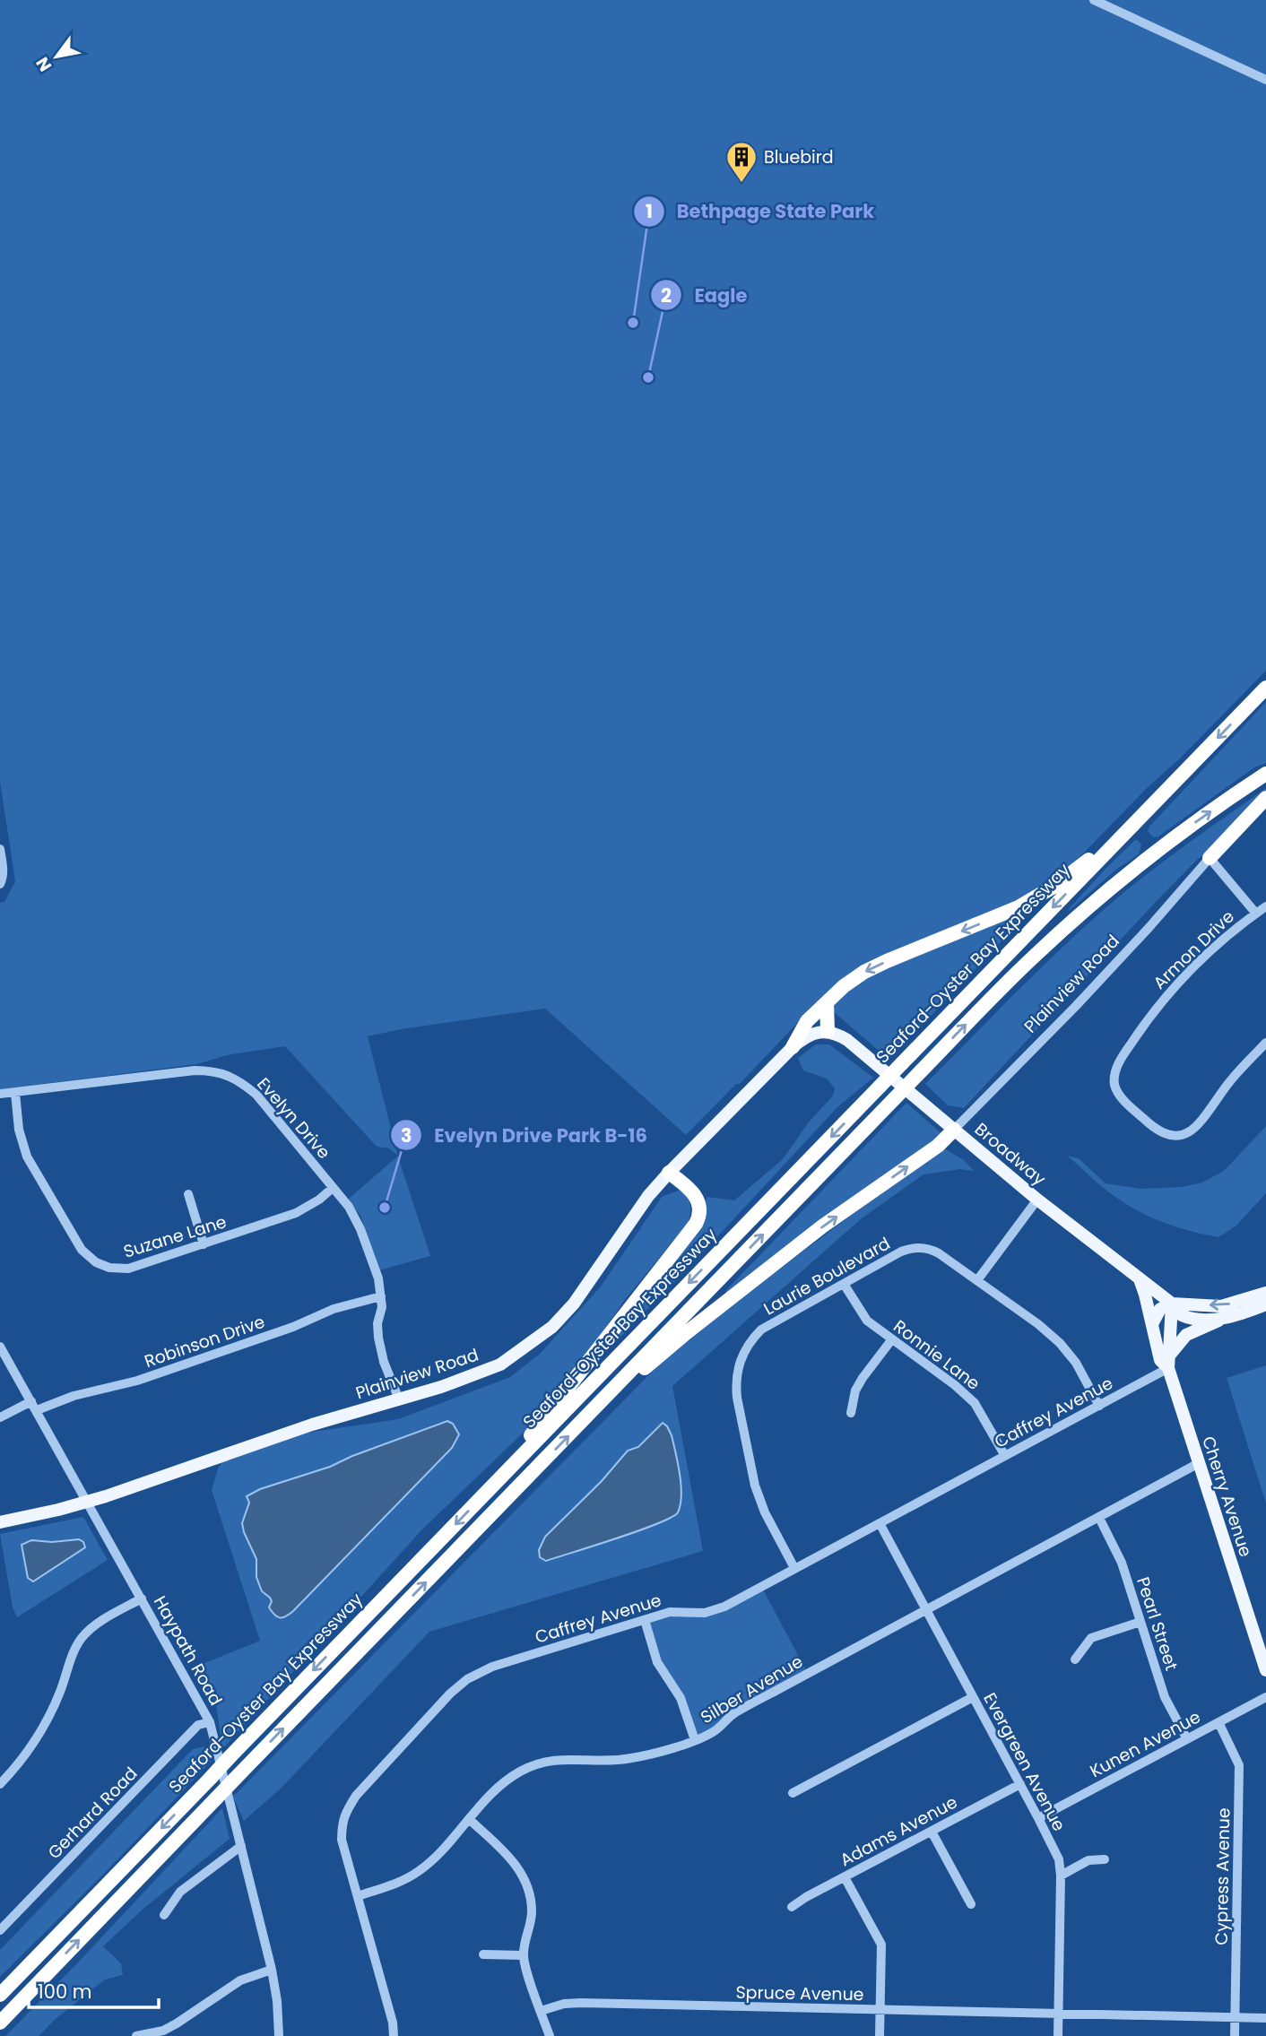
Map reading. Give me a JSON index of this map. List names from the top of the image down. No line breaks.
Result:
{"streets":{"highway":["Seaford-Oyster Bay Expressway"],"main road":["Plainview Road","Broadway","Cherry Avenue"],"street":["Armon Drive","Evelyn Drive","Suzane Lane","Laurie Boulevard","Robinson Drive","Ronnie Lane","Caffrey Avenue","Pearl Street","Haypath Road","Silber Avenue","Kunen Avenue","Evergreen Avenue","Gerhard Road","Adams Avenue","Cypress Avenue","Spruce Avenue"]},"crossings":[["Plainview Road","Evelyn Drive"],["Plainview Road","Broadway"],["Plainview Road","Haypath Road"],["Evelyn Drive","Suzane Lane"],["Evelyn Drive","Robinson Drive"],["Broadway","Cherry Avenue"],["Laurie Boulevard","Ronnie Lane"],["Laurie Boulevard","Caffrey Avenue"],["Robinson Drive","Haypath Road"],["Ronnie Lane","Caffrey Avenue"],["Caffrey Avenue","Cherry Avenue"],["Caffrey Avenue","Silber Avenue"],["Caffrey Avenue","Evergreen Avenue"],["Cherry Avenue","Silber Avenue"],["Pearl Street","Silber Avenue"],["Pearl Street","Kunen Avenue"],["Haypath Road","Gerhard Road"],["Silber Avenue","Evergreen Avenue"],["Kunen Avenue","Evergreen Avenue"],["Kunen Avenue","Cypress Avenue"],["Evergreen Avenue","Adams Avenue"],["Evergreen Avenue","Spruce Avenue"],["Cypress Avenue","Spruce Avenue"]],"places":{"building":["Bluebird"],"other":["Bethpage State Park","Eagle","Evelyn Drive Park B-16"]},"scale_bar":"100 m","north":"bottom left"}
